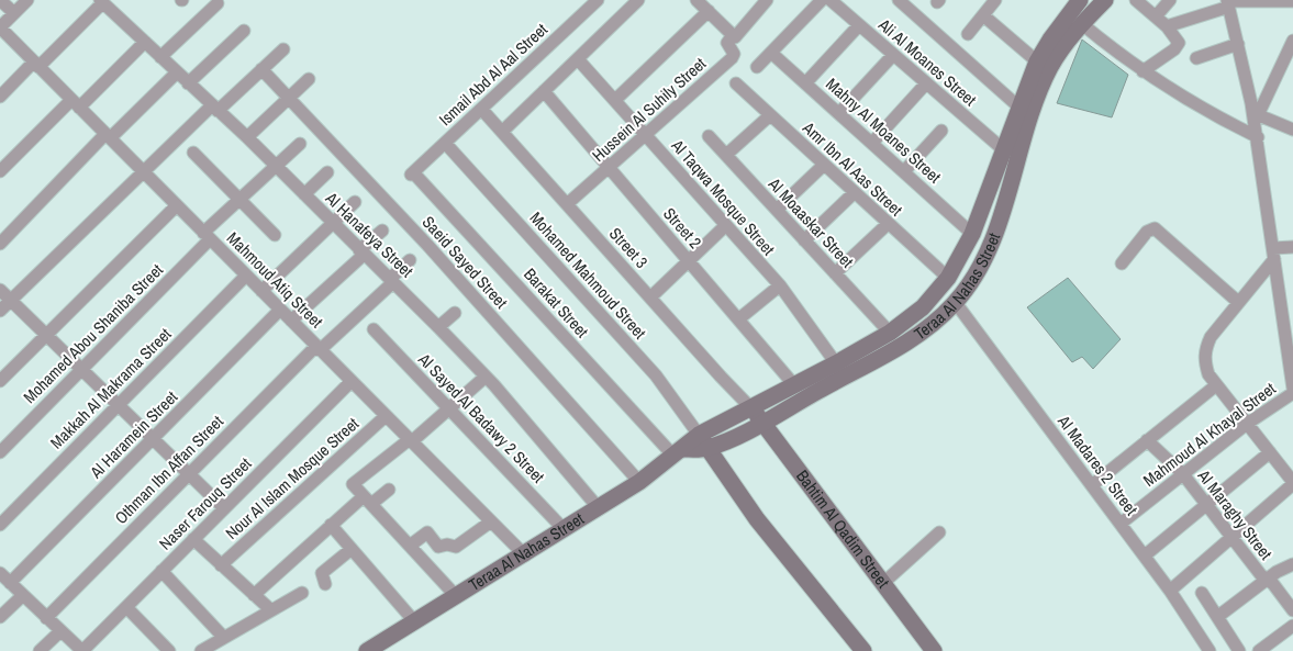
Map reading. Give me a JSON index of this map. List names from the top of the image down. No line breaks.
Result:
{"streets":{"main road":["Teraa Al Nahas Street","Bahtim Al Qadim Street"],"street":["Ali Al Moanes Street","Ismail Abd Al Aal Street","Hussein Al Suhily Street","Mahny Al Moanes Street","Amr Ibn Al Aas Street","Al Taqwa Mosque Street","Al Moaaskar Street","Street 2","Al Hanafeya Street","Street 3","Saeid Sayed Street","Mohamed Mahmoud Street","Mahmoud Atiq Street","Barakat Street","Mohamed Abou Shaniba Street","Makkah Al Makrama Street","Al Sayed Al Badawy 2 Street","Al Haramein Street","Mahmoud Al Khayal Street","Al Madares 2 Street","Othman Ibn Affan Street","Nour Al Islam Mosque Street","Naser Farouq Street","Al Maraghy Street"]},"crossings":[["Ali Al Moanes Street","Teraa Al Nahas Street"],["Ismail Abd Al Aal Street","Street 3"],["Ismail Abd Al Aal Street","Mohamed Mahmoud Street"],["Ismail Abd Al Aal Street","Barakat Street"],["Hussein Al Suhily Street","Al Taqwa Mosque Street"],["Hussein Al Suhily Street","Street 2"],["Hussein Al Suhily Street","Street 3"],["Mahny Al Moanes Street","Teraa Al Nahas Street"],["Amr Ibn Al Aas Street","Teraa Al Nahas Street"],["Al Taqwa Mosque Street","Teraa Al Nahas Street"],["Al Moaaskar Street","Teraa Al Nahas Street"],["Street 2","Teraa Al Nahas Street"],["Al Hanafeya Street","Teraa Al Nahas Street"],["Al Hanafeya Street","Mohamed Abou Shaniba Street"],["Al Hanafeya Street","Othman Ibn Affan Street"],["Street 3","Teraa Al Nahas Street"],["Street 3","Bahtim Al Qadim Street"],["Saeid Sayed Street","Teraa Al Nahas Street"],["Mohamed Mahmoud Street","Teraa Al Nahas Street"],["Mahmoud Atiq Street","Teraa Al Nahas Street"],["Mahmoud Atiq Street","Mohamed Abou Shaniba Street"],["Mahmoud Atiq Street","Makkah Al Makrama Street"],["Mahmoud Atiq Street","Al Haramein Street"],["Mahmoud Atiq Street","Othman Ibn Affan Street"],["Mahmoud Atiq Street","Nour Al Islam Mosque Street"],["Mahmoud Atiq Street","Naser Farouq Street"],["Teraa Al Nahas Street","Barakat Street"],["Teraa Al Nahas Street","Al Sayed Al Badawy 2 Street"],["Teraa Al Nahas Street","Al Madares 2 Street"],["Teraa Al Nahas Street","Bahtim Al Qadim Street"],["Mahmoud Al Khayal Street","Al Madares 2 Street"],["Mahmoud Al Khayal Street","Al Maraghy Street"]]}
